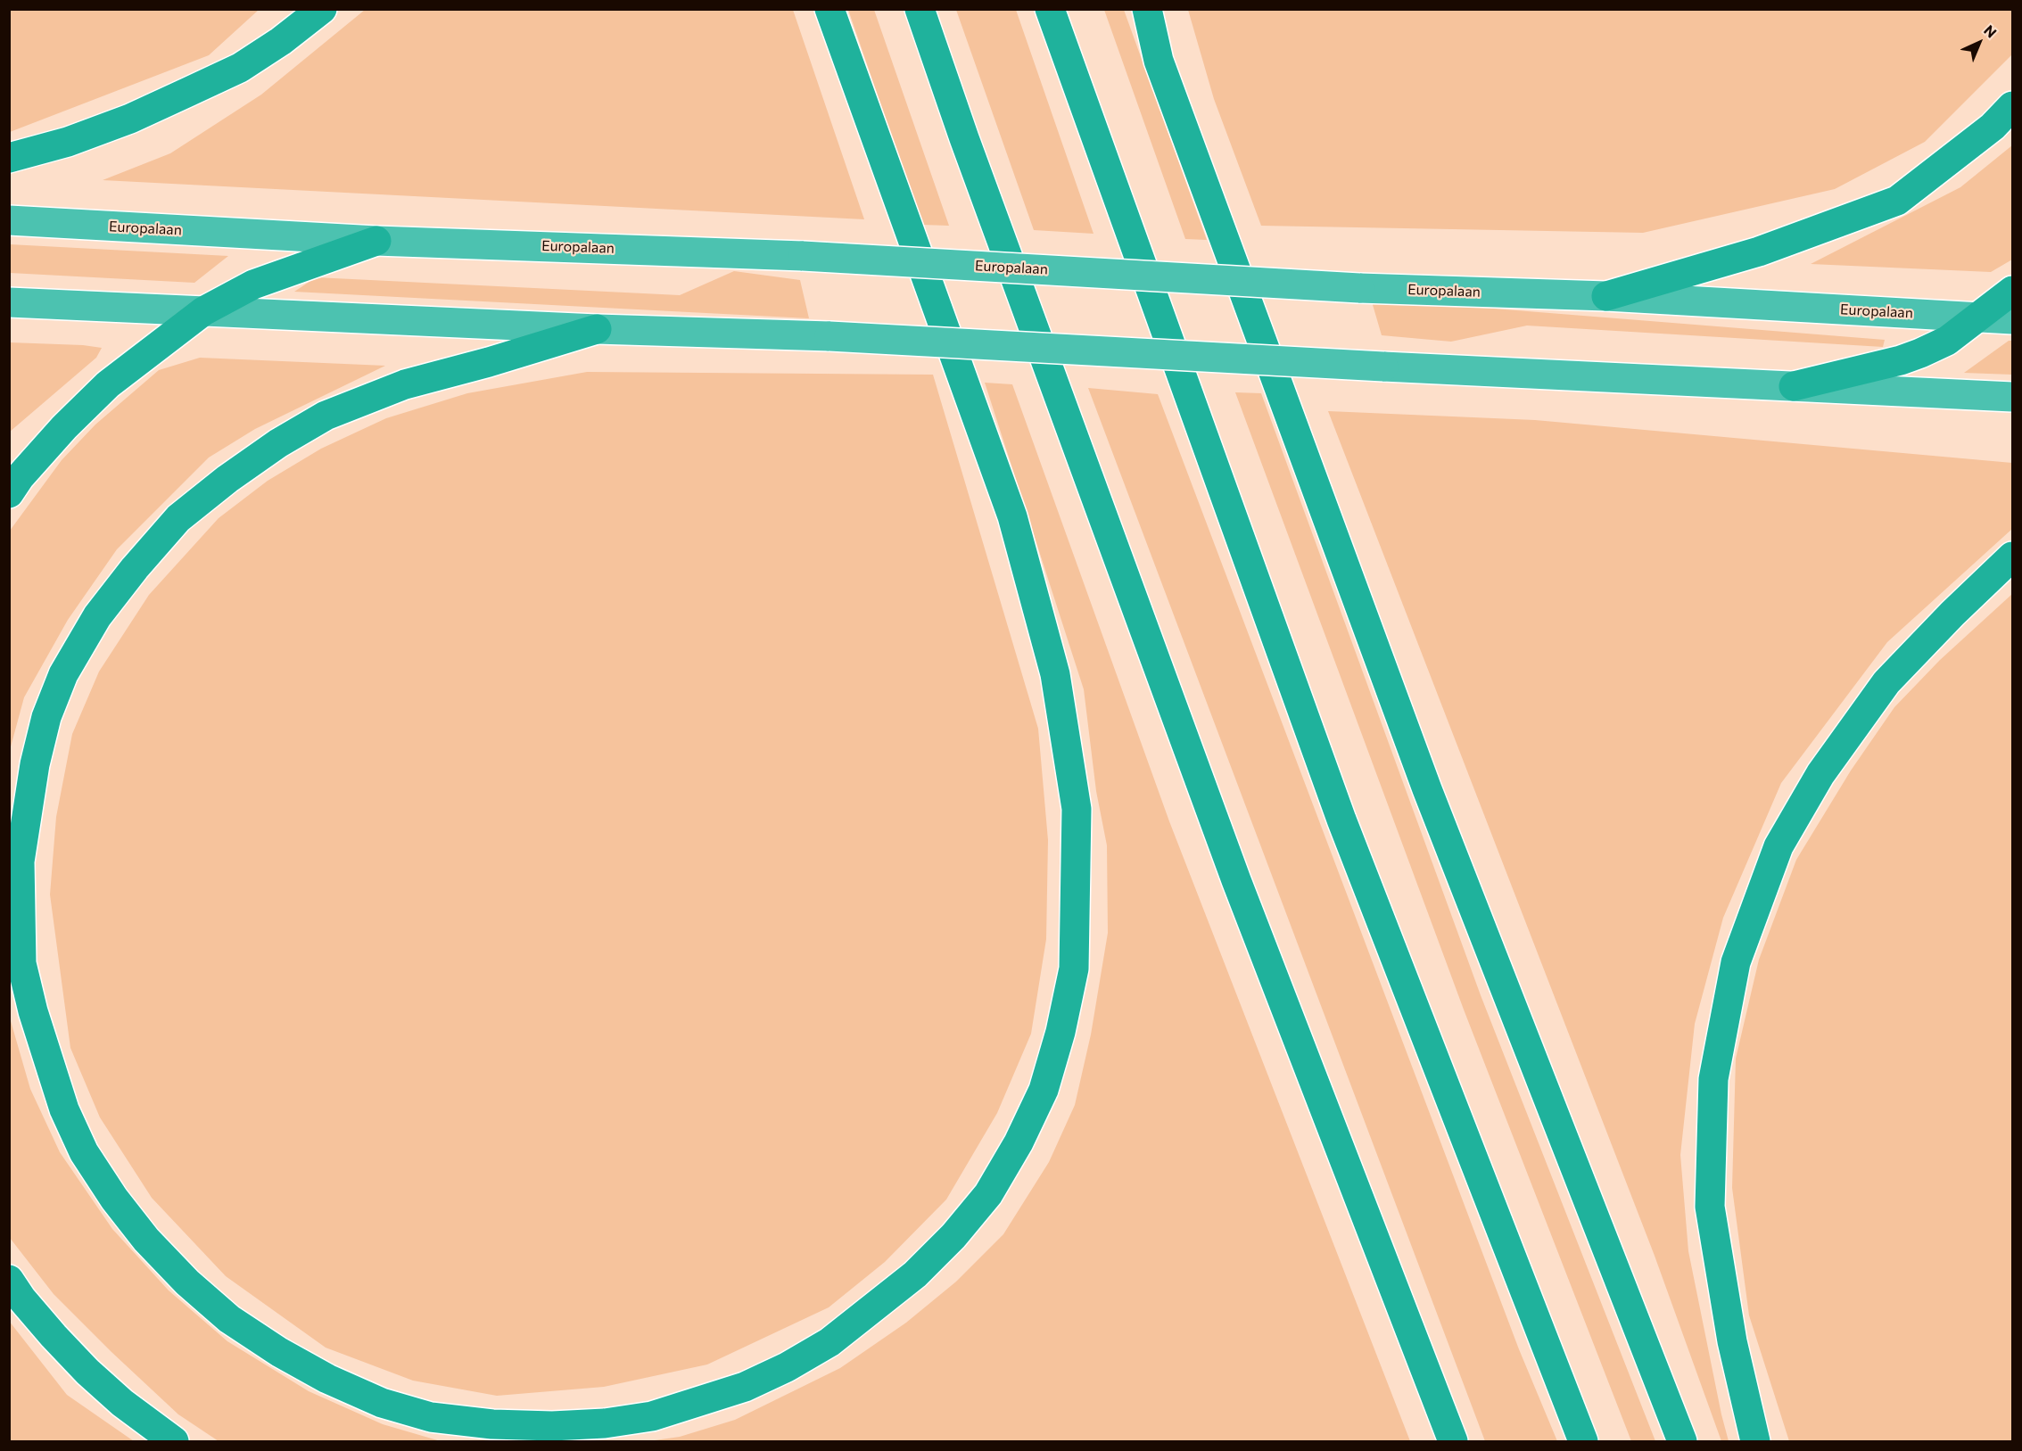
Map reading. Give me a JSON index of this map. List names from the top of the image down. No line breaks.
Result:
{"streets":{"highway":["Europalaan"]},"north":"top right"}
